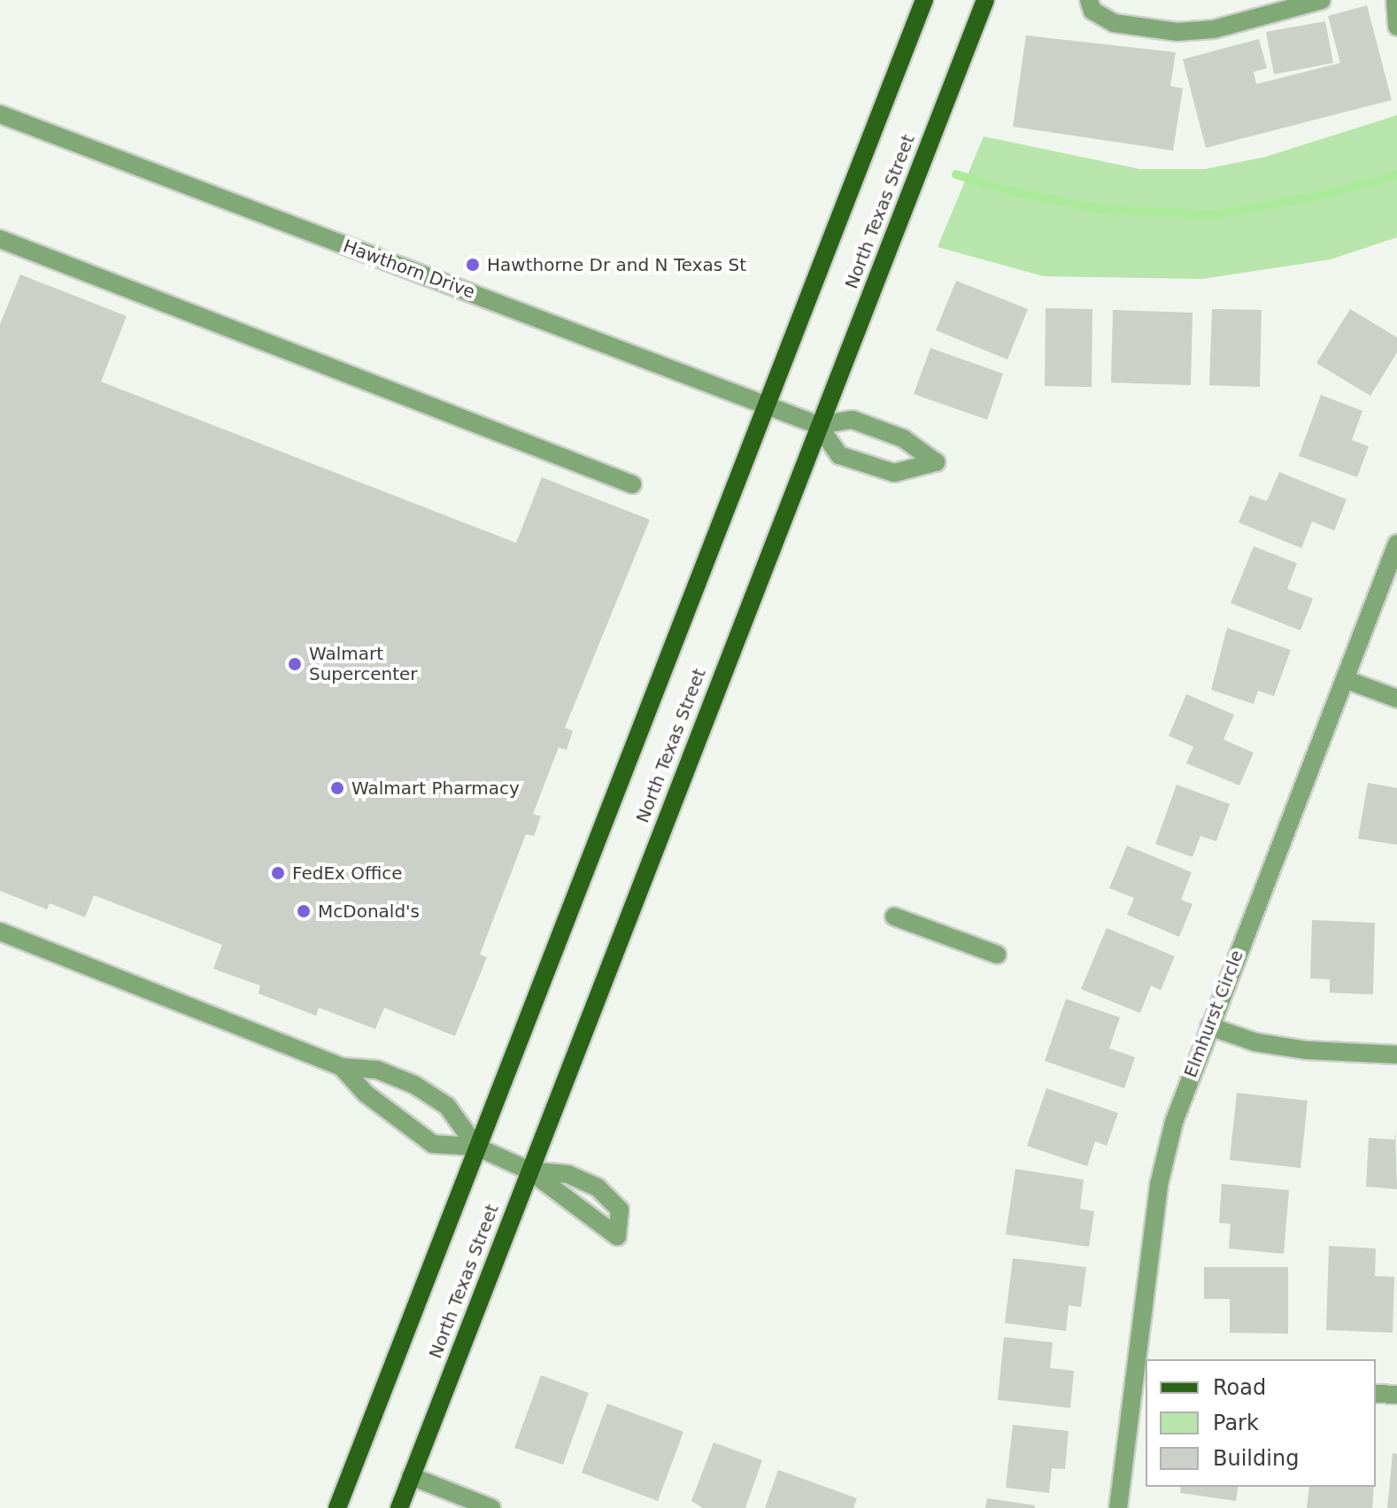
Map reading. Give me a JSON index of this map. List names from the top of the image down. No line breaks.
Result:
{"streets":{"main road":["North Texas Street"],"street":["Hawthorn Drive","Elmhurst Circle"]},"crossings":[["North Texas Street","Hawthorn Drive"]],"places":["Hawthorne Dr and N Texas St","Walmart Supercenter","Walmart Pharmacy","FedEx Office","McDonald's"],"legend":["Road","Park","Building"]}
